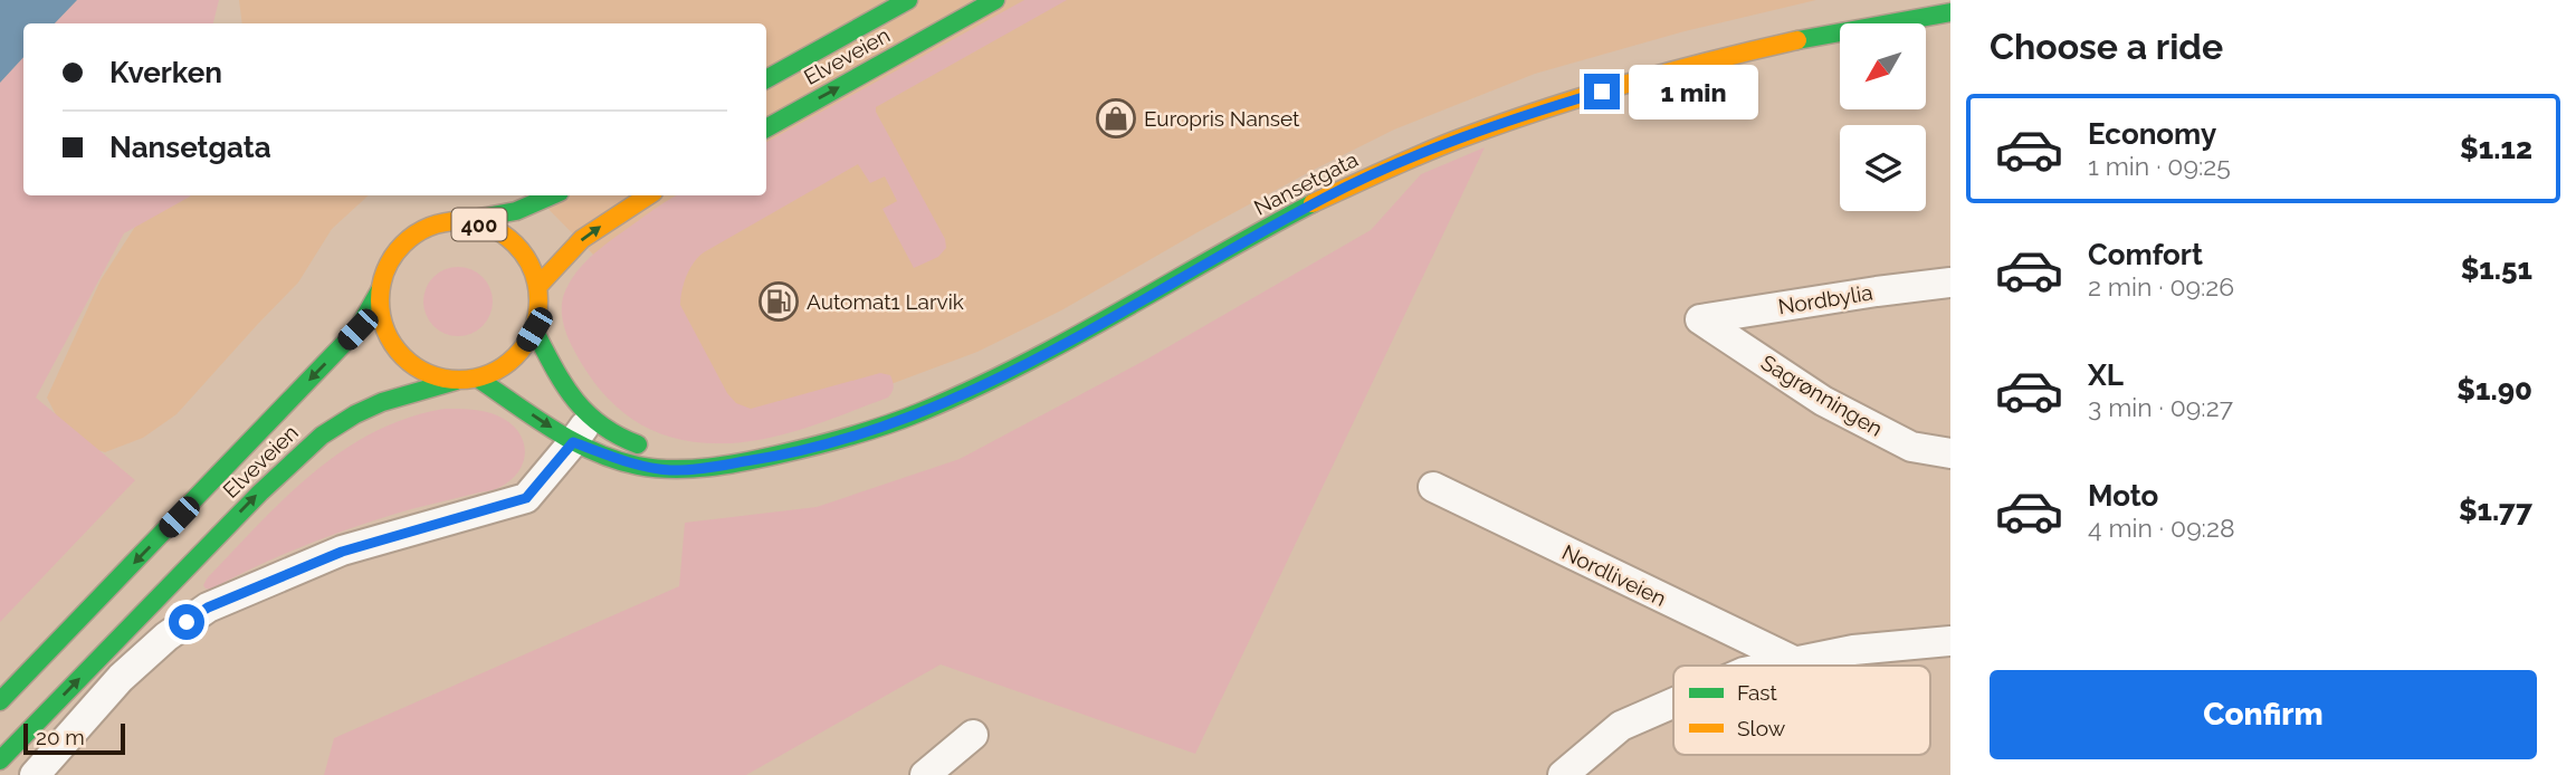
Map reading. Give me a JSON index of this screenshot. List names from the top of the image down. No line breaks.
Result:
{"streets":{"main road":["Elveveien","Nansetgata","400"],"street":["Nordbylia","Sagrønningen","Nordliveien"]},"crossings":[["Elveveien","Nansetgata"],["Elveveien","400"],["Nansetgata","400"],["Nordbylia","Sagrønningen"]],"places":{"shop":["Europris Nanset"],"fuel station":["Automat1 Larvik"]},"legend":["Fast","Slow"],"scale_bar":"20 m","north":"bottom left","page":{"heading":"Choose a ride","banner":["Kverken","Nansetgata"],"bubble":"1 min","list":[{"name":"Economy","note":"1 min · 09:25","value":"$1.12"},{"name":"Comfort","note":"2 min · 09:26","value":"$1.51"},{"name":"XL","note":"3 min · 09:27","value":"$1.90"},{"name":"Moto","note":"4 min · 09:28","value":"$1.77"}],"buttons":"Confirm","scale":"20 m"}}
